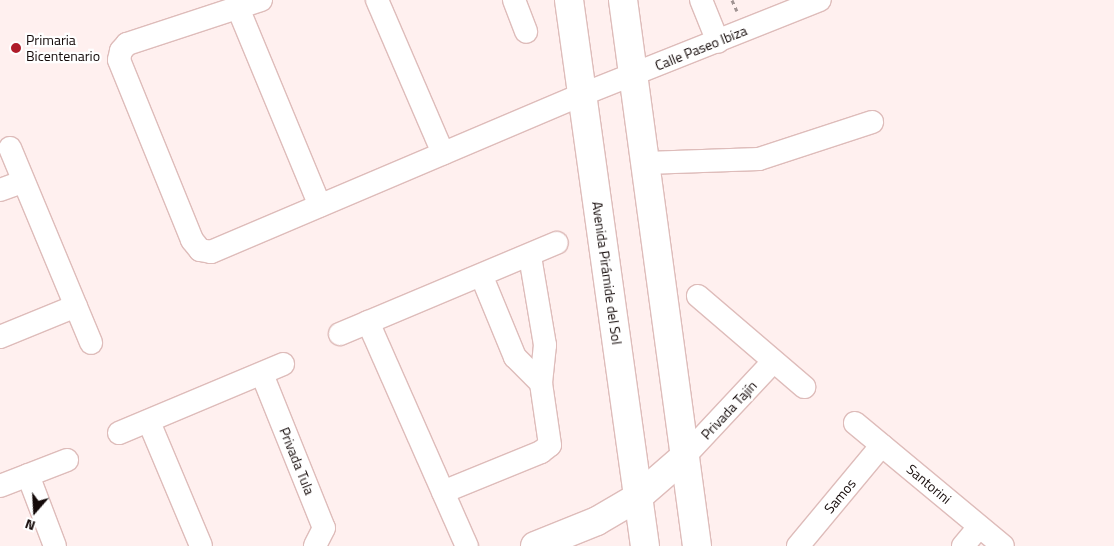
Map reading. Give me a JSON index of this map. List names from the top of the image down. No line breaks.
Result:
{"streets":{"street":["Calle Paseo Ibiza","Avenida Pirámide del Sol","Privada Tajín","Privada Tula","Santorini","Samos"]},"crossings":[["Calle Paseo Ibiza","Avenida Pirámide del Sol"],["Santorini","Samos"]],"places":["Primaria Bicentenario"],"north":"bottom"}
